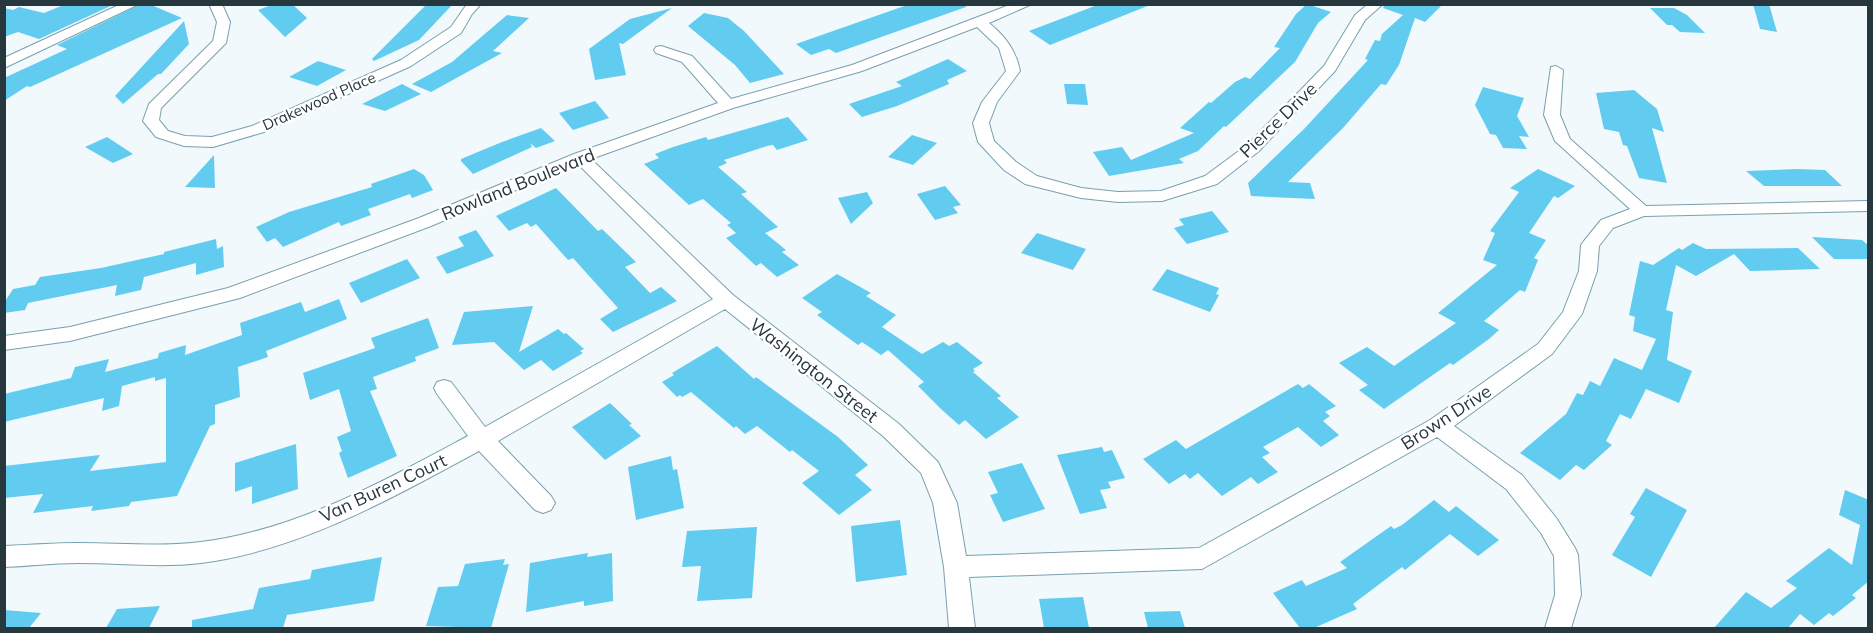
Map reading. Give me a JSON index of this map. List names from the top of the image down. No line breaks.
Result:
{"streets":{"street":["Drakewood Place","Pierce Drive","Rowland Boulevard","Washington Street","Brown Drive","Van Buren Court"]},"crossings":[["Pierce Drive","Rowland Boulevard"],["Rowland Boulevard","Washington Street"],["Washington Street","Brown Drive"],["Washington Street","Van Buren Court"]]}
